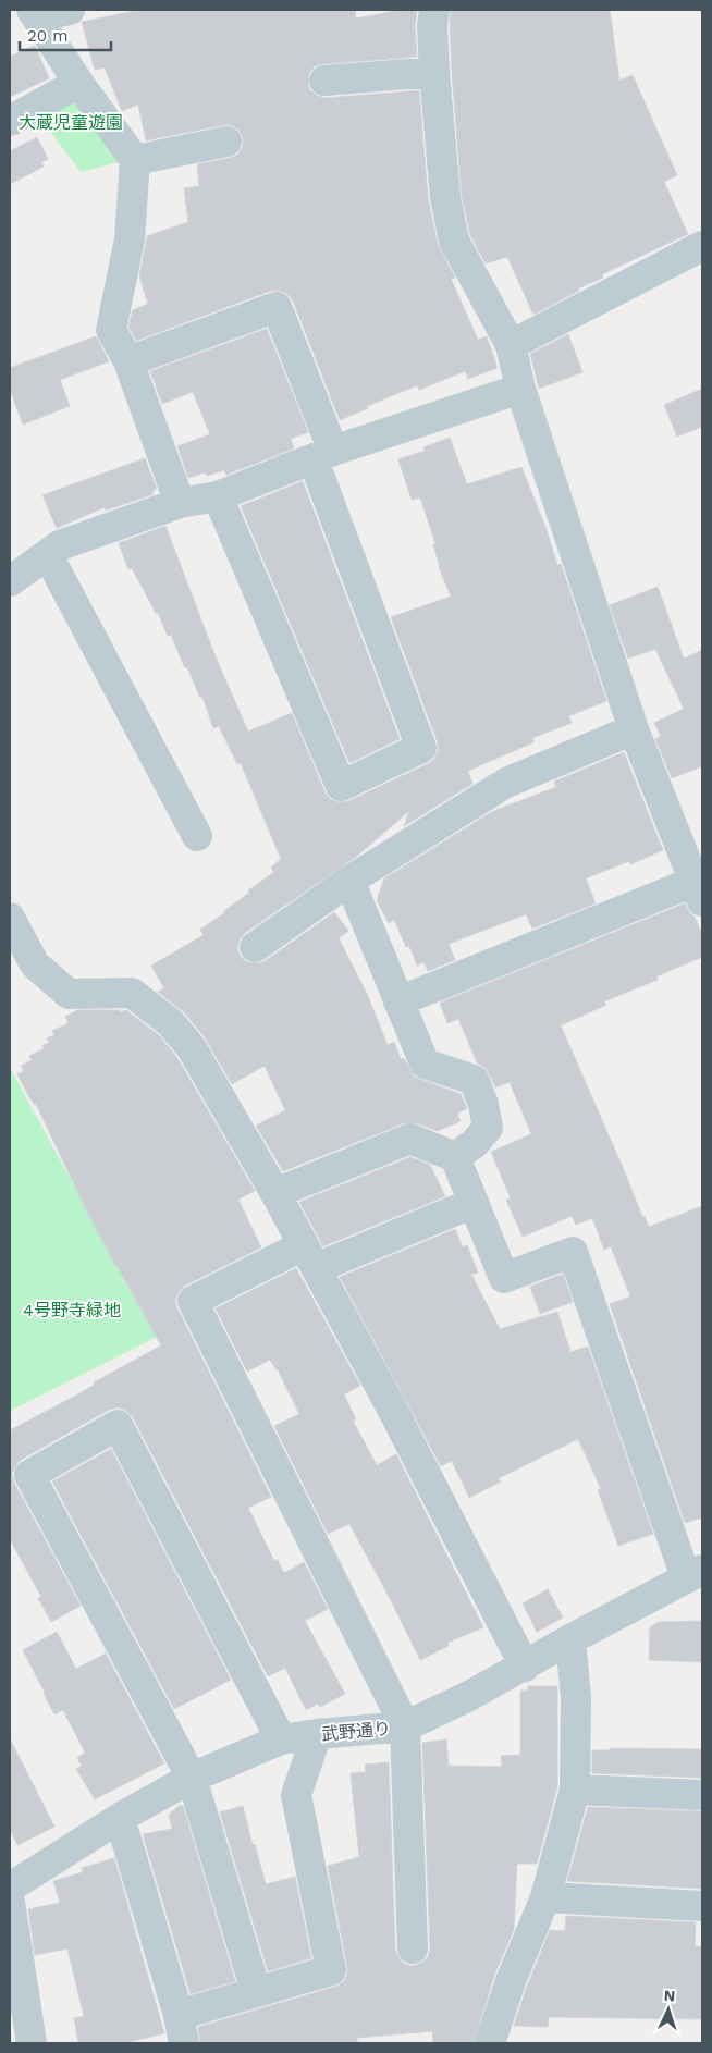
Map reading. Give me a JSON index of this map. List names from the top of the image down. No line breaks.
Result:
{"streets":{"street":["武野通り"]},"parks":["大蔵児童遊園","4号野寺緑地"],"scale_bar":"20 m","north":"top"}
